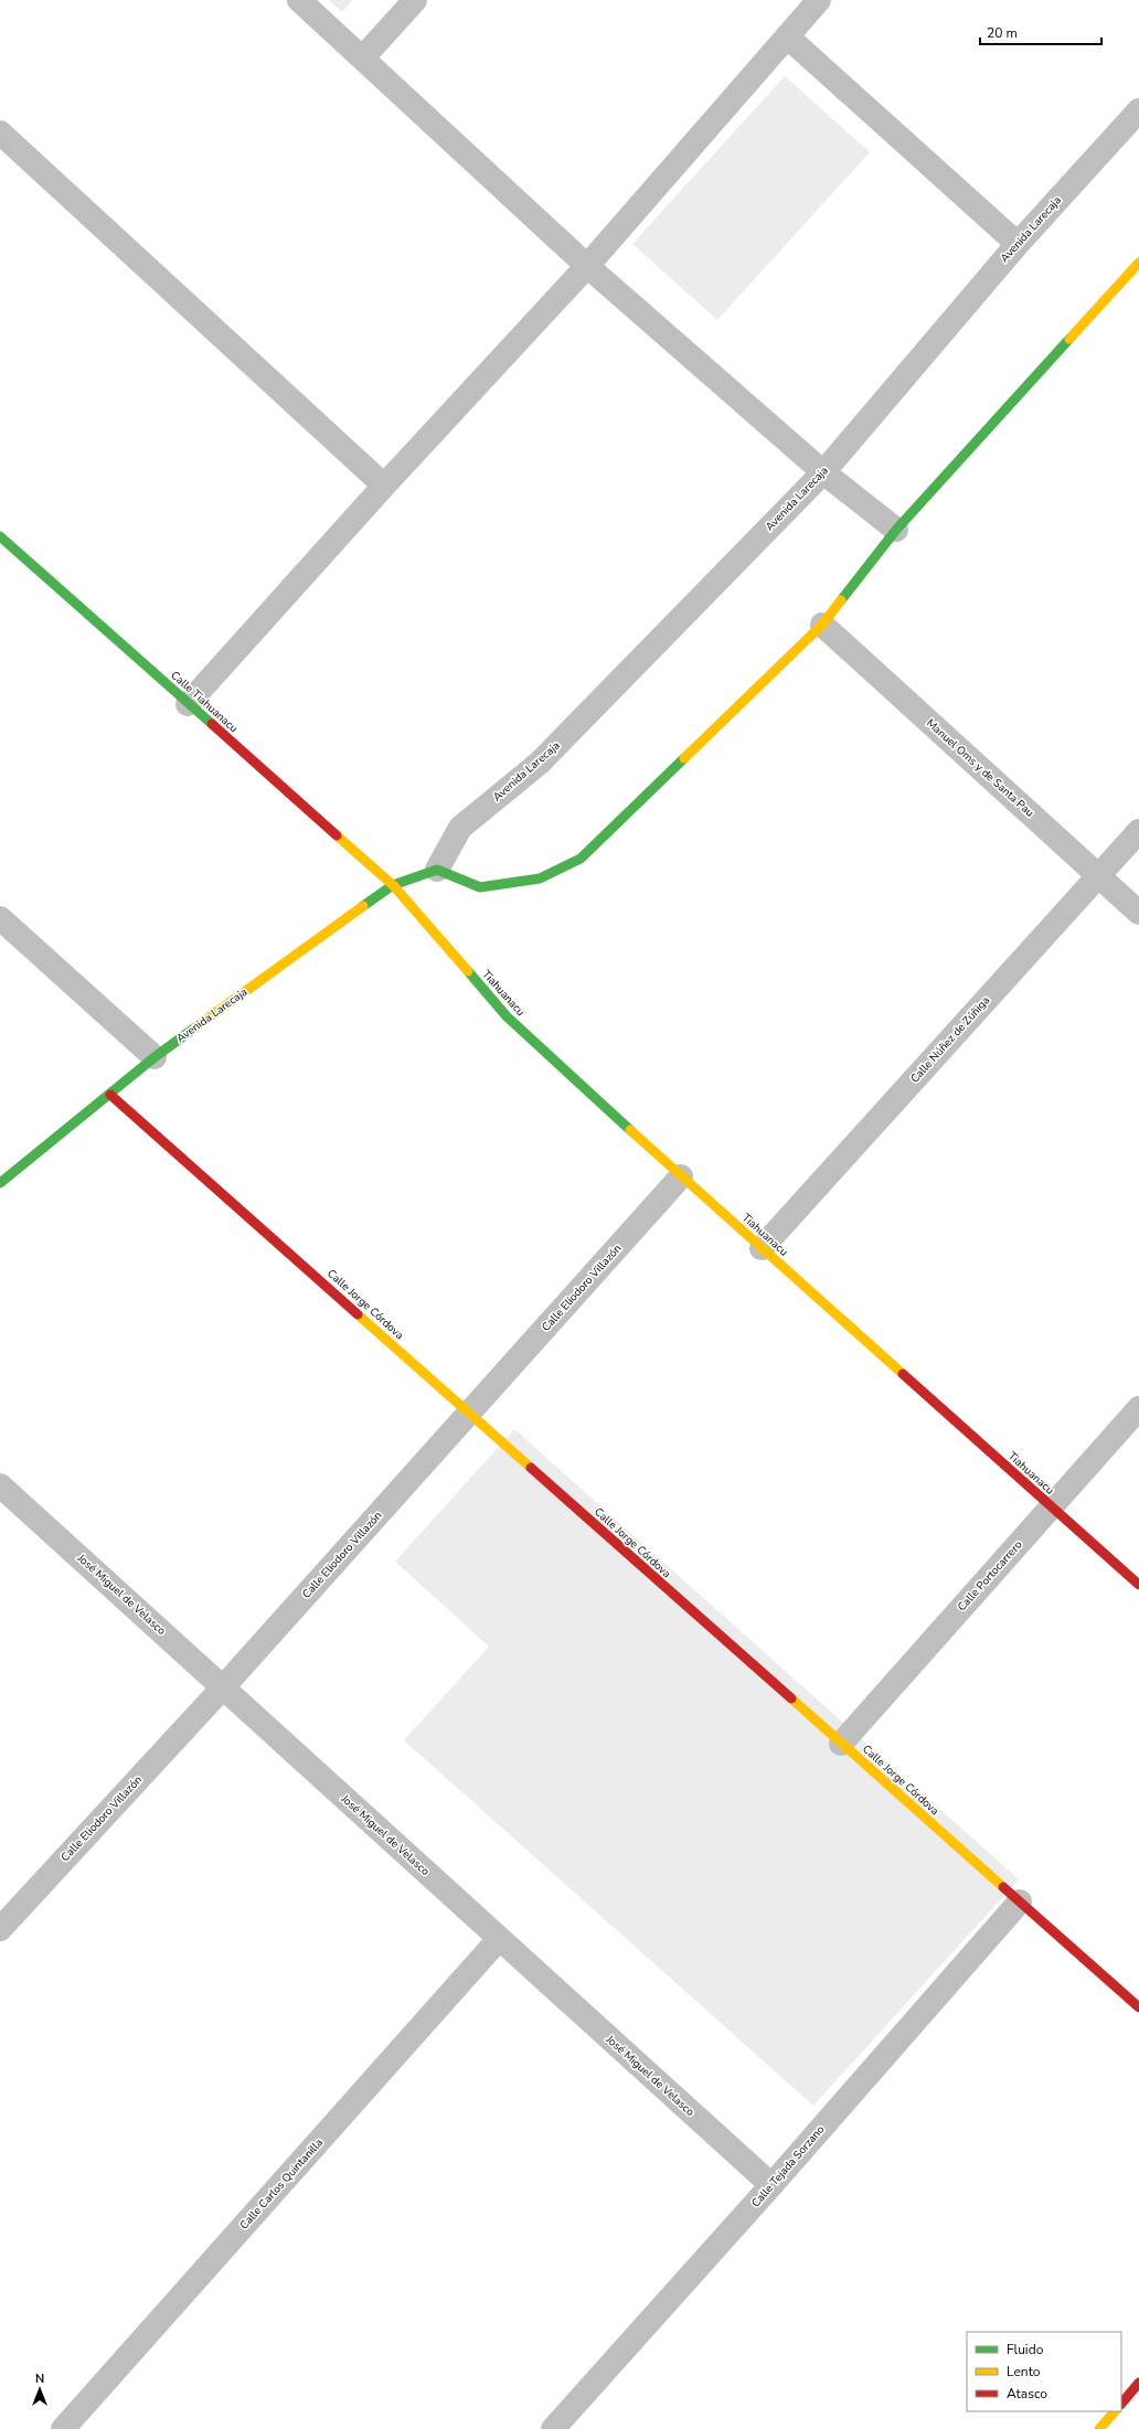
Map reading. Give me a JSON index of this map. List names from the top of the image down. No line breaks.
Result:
{"streets":{"street":["Avenida Larecaja","Calle Tiahuanacu","Manuel Oms y de Santa Pau","Tiahuanacu","Calle Núñez de Zúñiga","Calle Eliodoro Villazón","Calle Jorge Córdova","Calle Portocarrero","José Miguel de Velasco","Calle Tejada Sorzano","Calle Carlos Quintanilla"]},"crossings":[["Avenida Larecaja","Calle Tiahuanacu"],["Avenida Larecaja","Tiahuanacu"],["Avenida Larecaja","Calle Jorge Córdova"],["Calle Tiahuanacu","Tiahuanacu"],["Manuel Oms y de Santa Pau","Calle Núñez de Zúñiga"],["Tiahuanacu","Calle Núñez de Zúñiga"],["Tiahuanacu","Calle Eliodoro Villazón"],["Tiahuanacu","Calle Portocarrero"],["Calle Eliodoro Villazón","Calle Jorge Córdova"],["Calle Eliodoro Villazón","José Miguel de Velasco"],["Calle Jorge Córdova","Calle Portocarrero"],["Calle Jorge Córdova","Calle Tejada Sorzano"],["José Miguel de Velasco","Calle Tejada Sorzano"],["José Miguel de Velasco","Calle Carlos Quintanilla"]],"legend":["Fluido","Lento","Atasco"],"scale_bar":"20 m","north":"top"}
